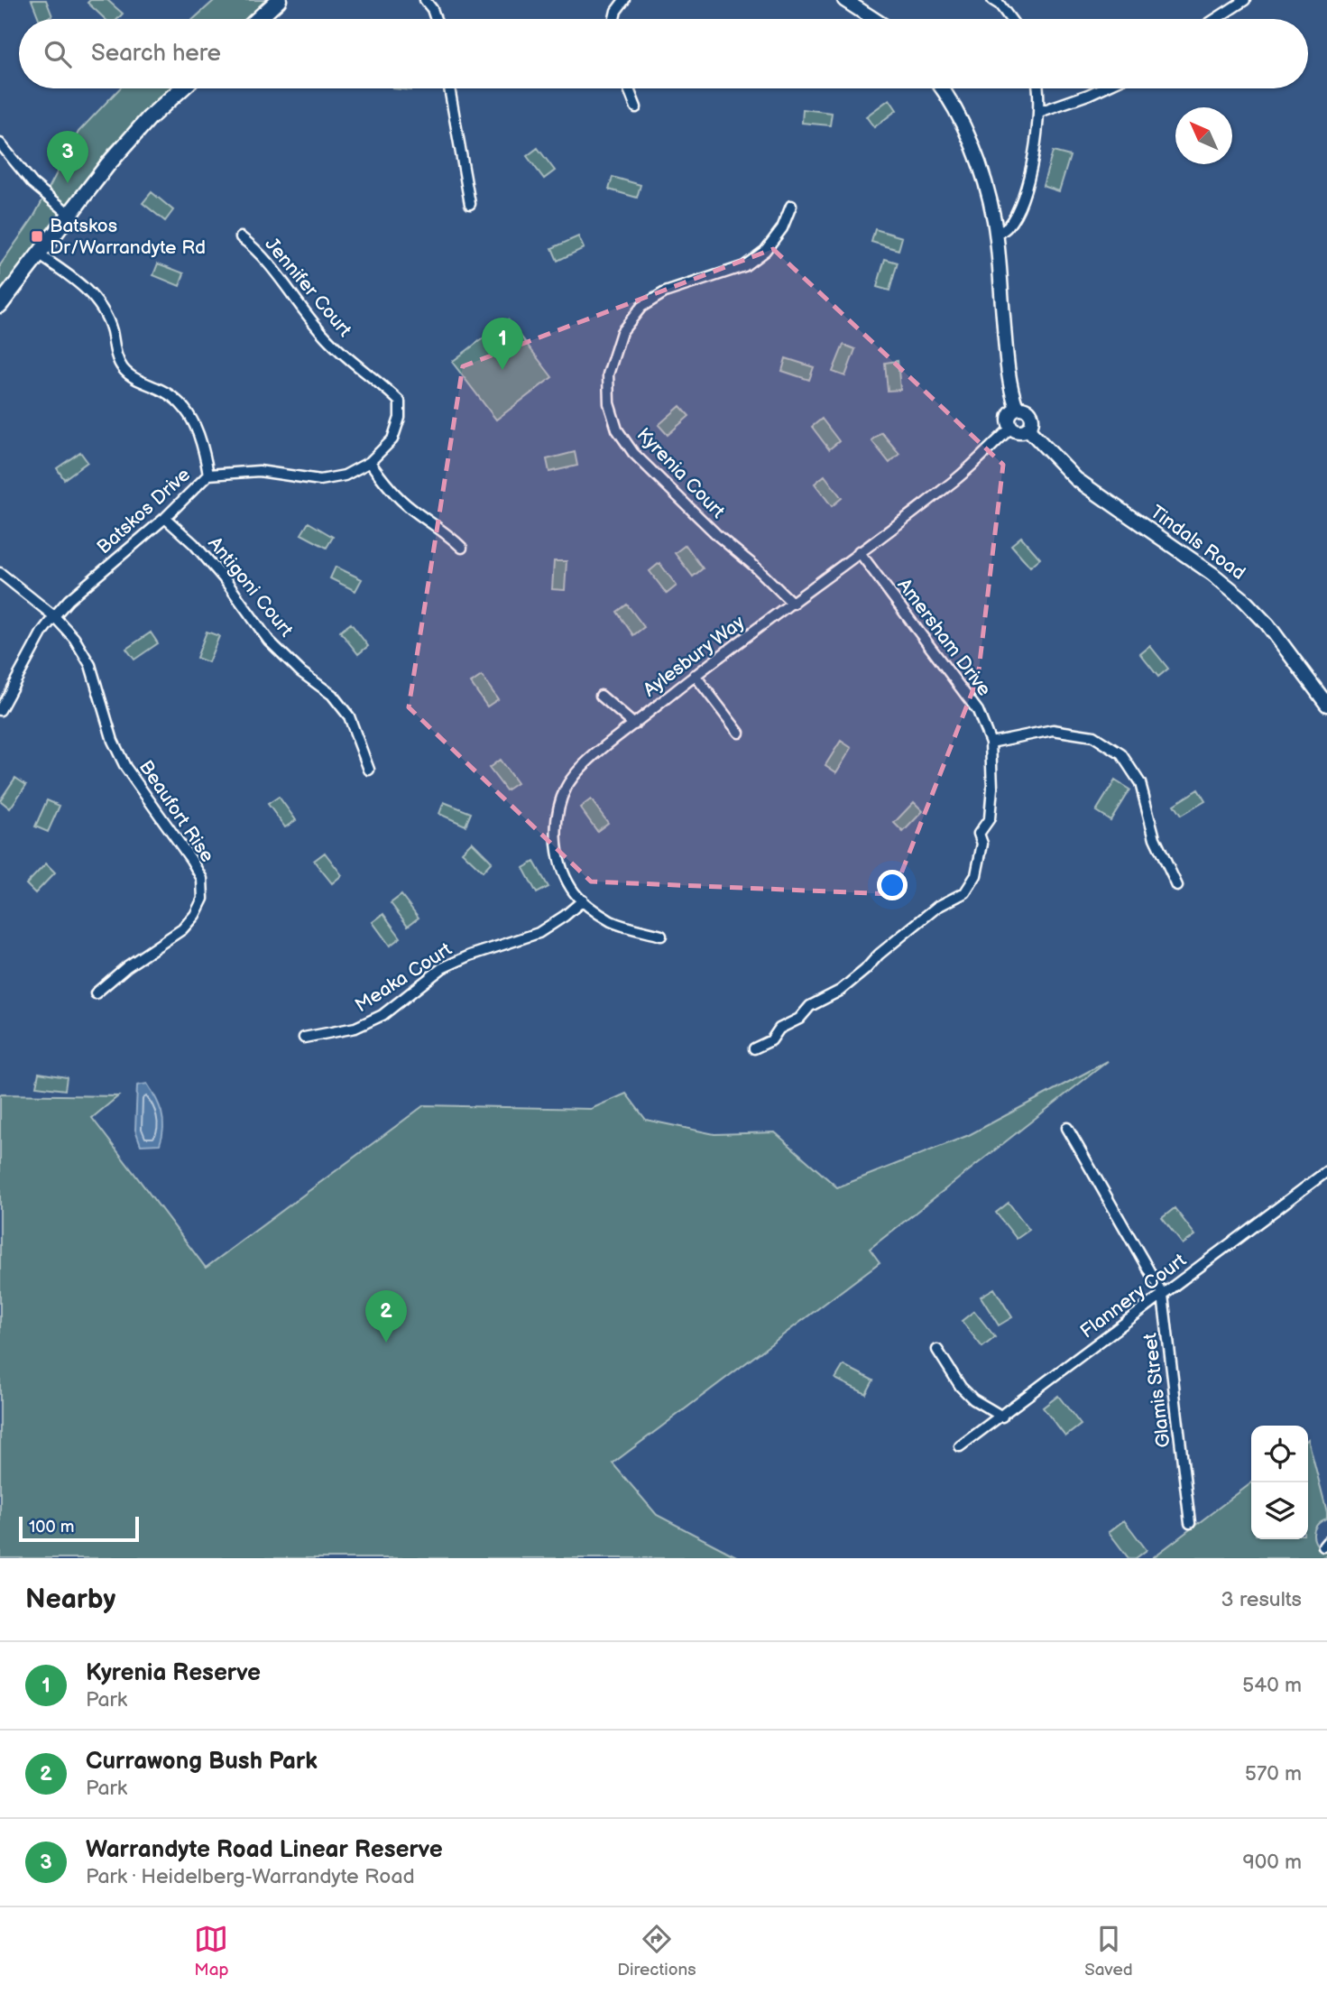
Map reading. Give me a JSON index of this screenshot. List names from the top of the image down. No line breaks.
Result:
{"streets":{"main road":["Tindals Road"],"street":["Jennifer Court","Kyrenia Court","Batskos Drive","Antigoni Court","Amersham Drive","Aylesbury Way","Beaufort Rise","Meaka Court","Flannery Court","Glamis Street"]},"crossings":[["Jennifer Court","Batskos Drive"],["Kyrenia Court","Aylesbury Way"],["Batskos Drive","Antigoni Court"],["Batskos Drive","Beaufort Rise"],["Tindals Road","Aylesbury Way"],["Amersham Drive","Aylesbury Way"],["Aylesbury Way","Meaka Court"],["Flannery Court","Glamis Street"]],"places":{"transit":["Batskos Dr/Warrandyte Rd"]},"scale_bar":"100 m","north":"top left","page":{"search":"Search here","pins":["3","1","2"],"scale":"100 m","heading":["Nearby","3 results"],"list":[{"mark":"1","name":"Kyrenia Reserve","note":"Park","value":"540 m"},{"mark":"2","name":"Currawong Bush Park","note":"Park","value":"570 m"},{"mark":"3","name":"Warrandyte Road Linear Reserve","note":"Park · Heidelberg-Warrandyte Road","value":"900 m"}],"nav":["Map","Directions","Saved"]}}
